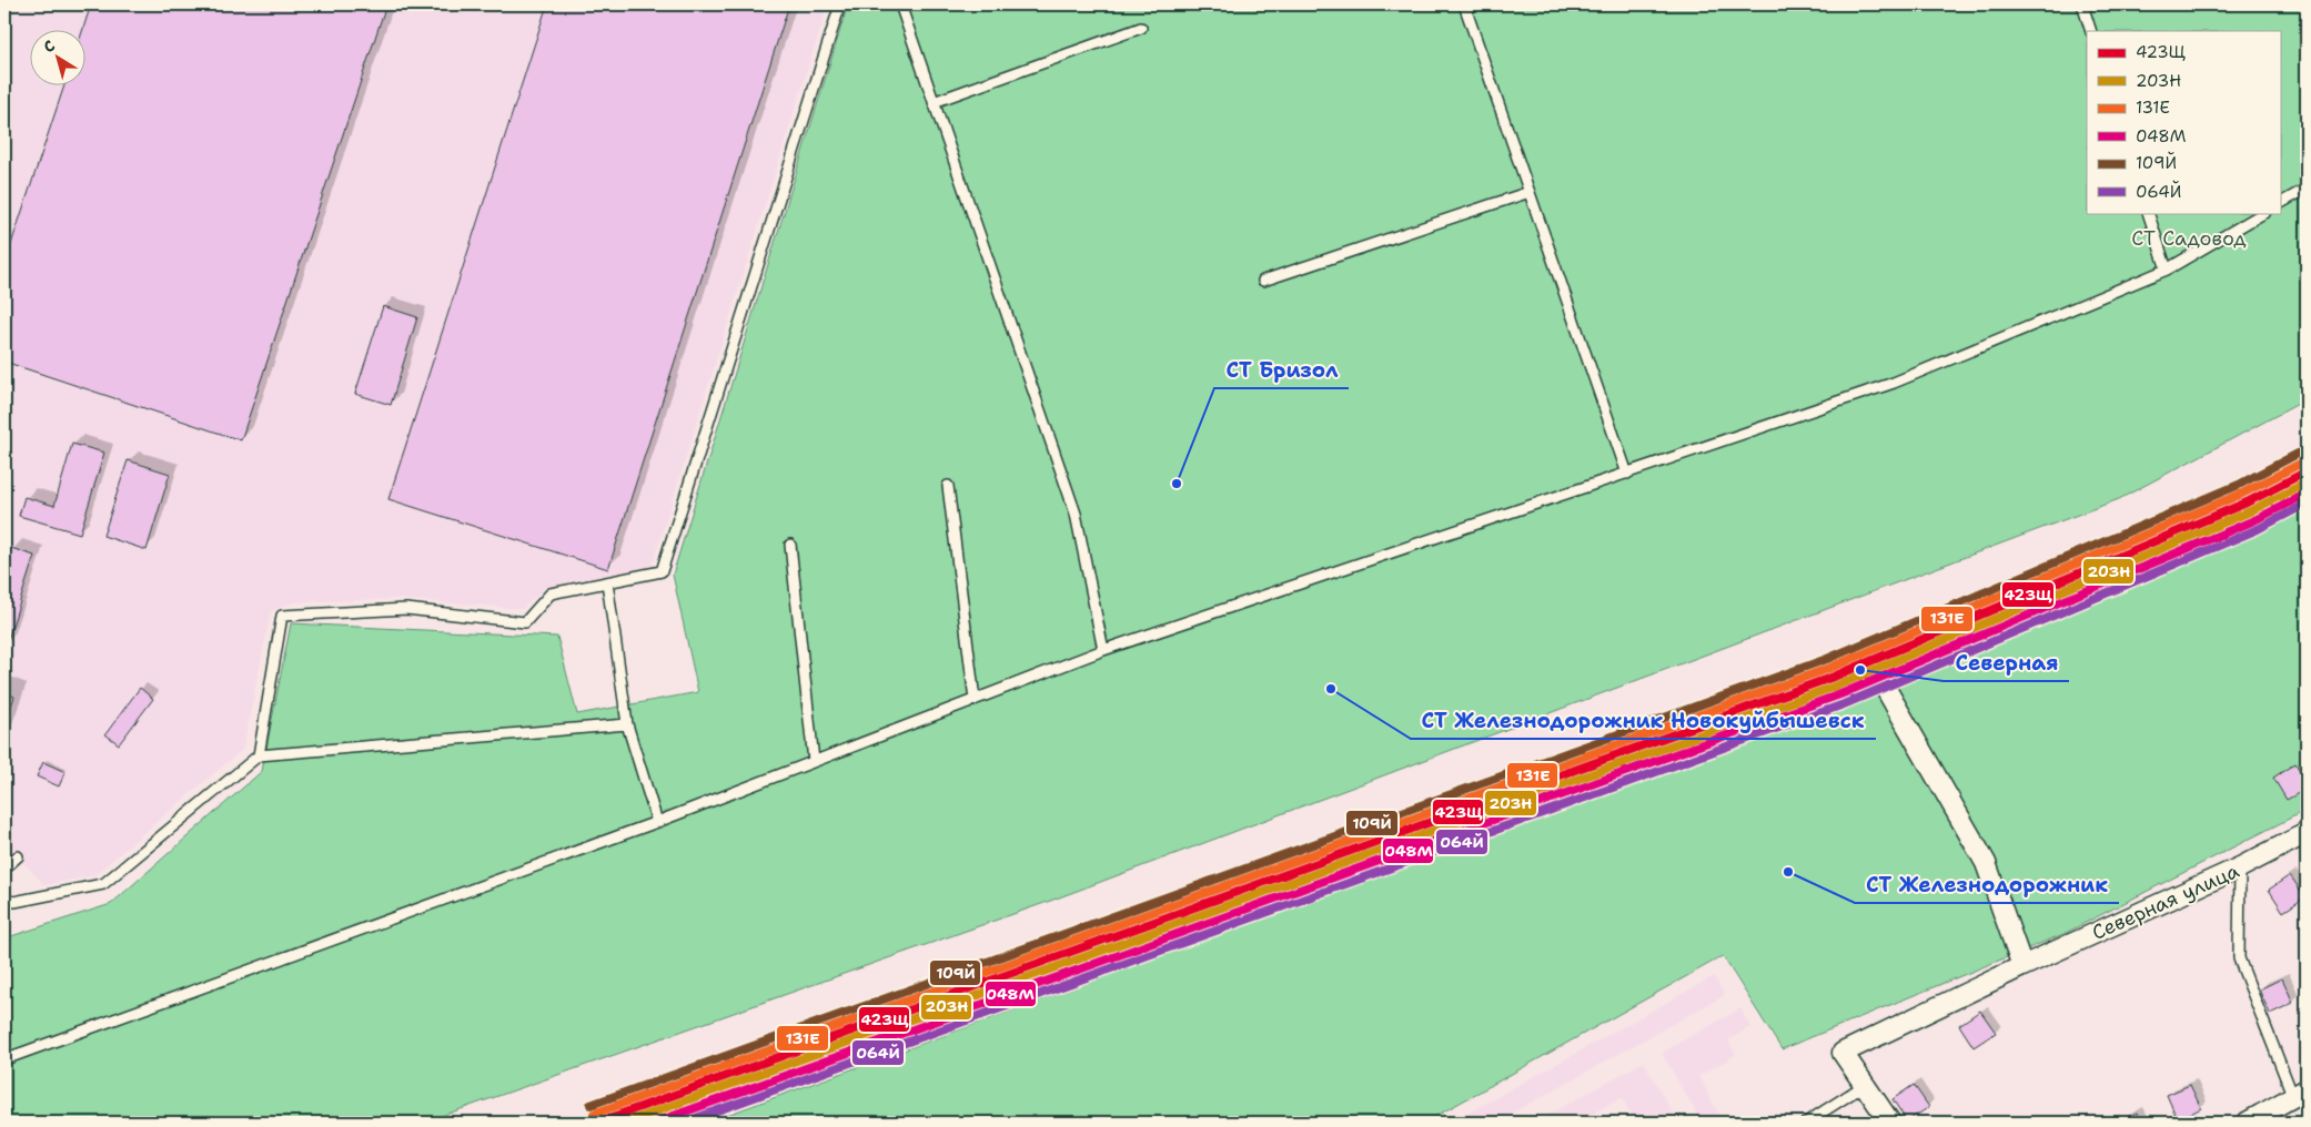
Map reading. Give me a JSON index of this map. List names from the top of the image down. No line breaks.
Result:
{"streets":{"street":["Северная улица"]},"parks":["СТ Садовод"],"places":["СТ Бризол","Северная","СТ Железнодорожник Новокуйбышевск","СТ Железнодорожник"],"lines":["transit line 109Й","transit line 131Е","transit line 423Щ","transit line 203Н","transit line 048М","transit line 064Й"],"legend":["423Щ","203Н","131Е","048М","109Й","064Й"],"north":"top left"}
